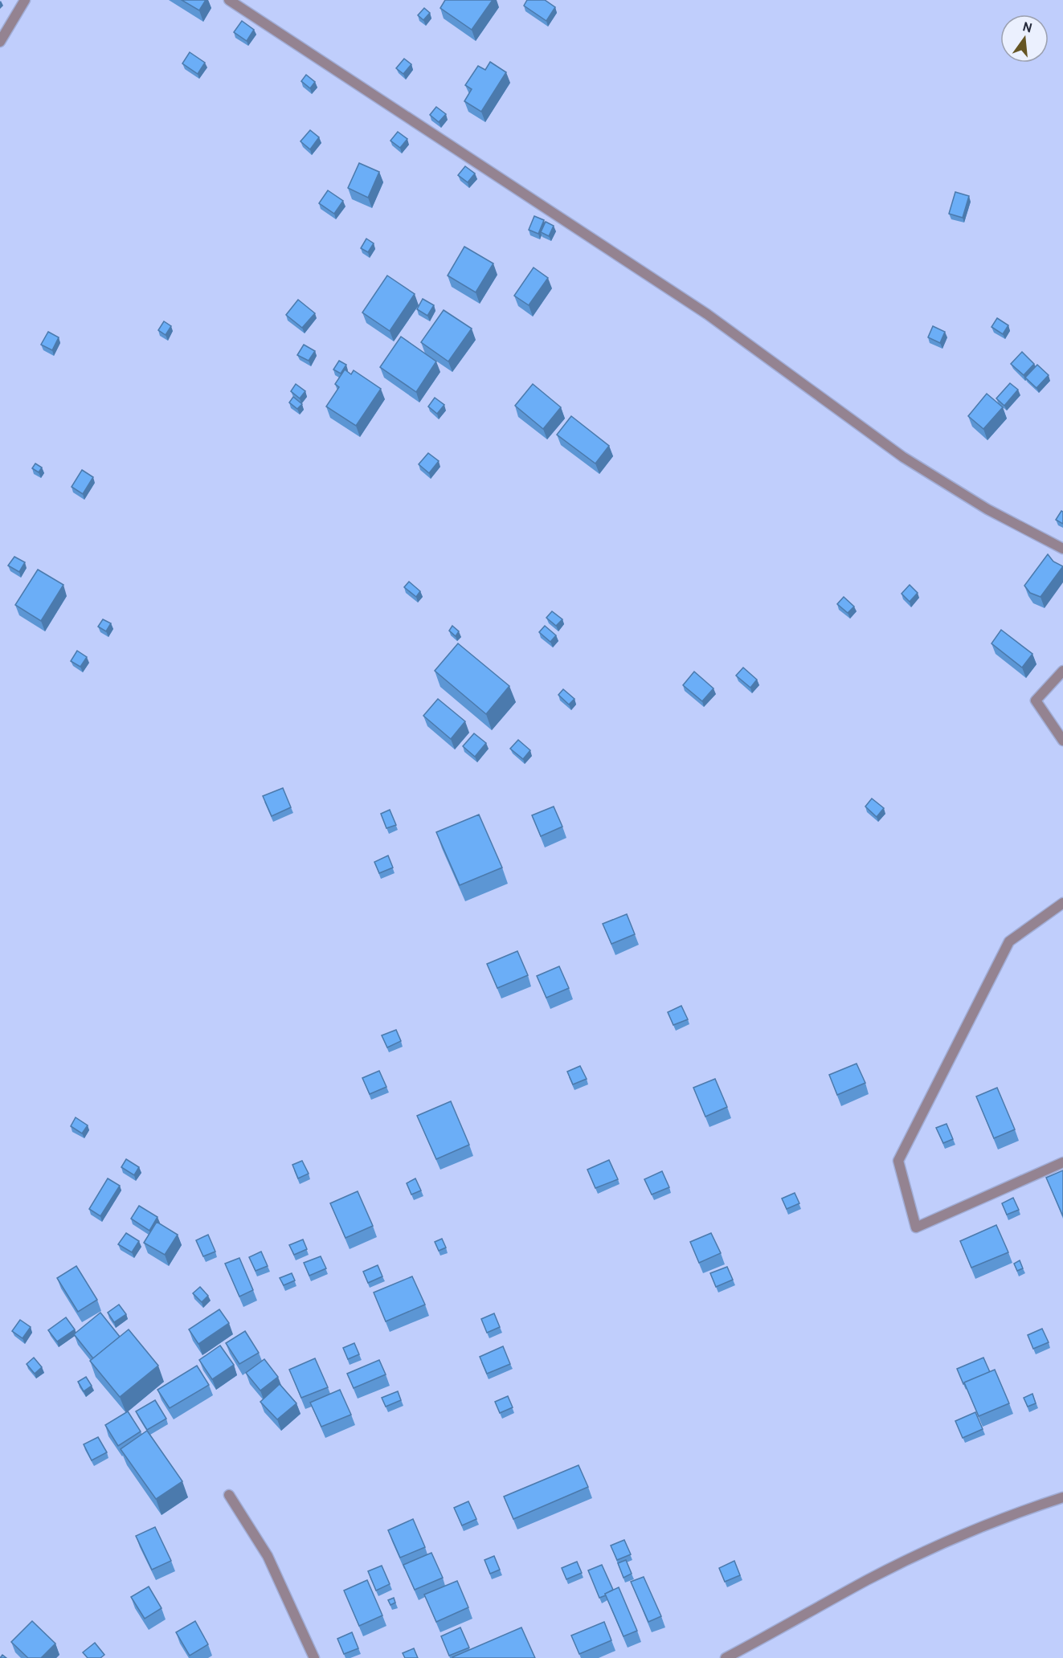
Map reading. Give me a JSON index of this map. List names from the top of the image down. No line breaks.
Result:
{"north":"top"}
